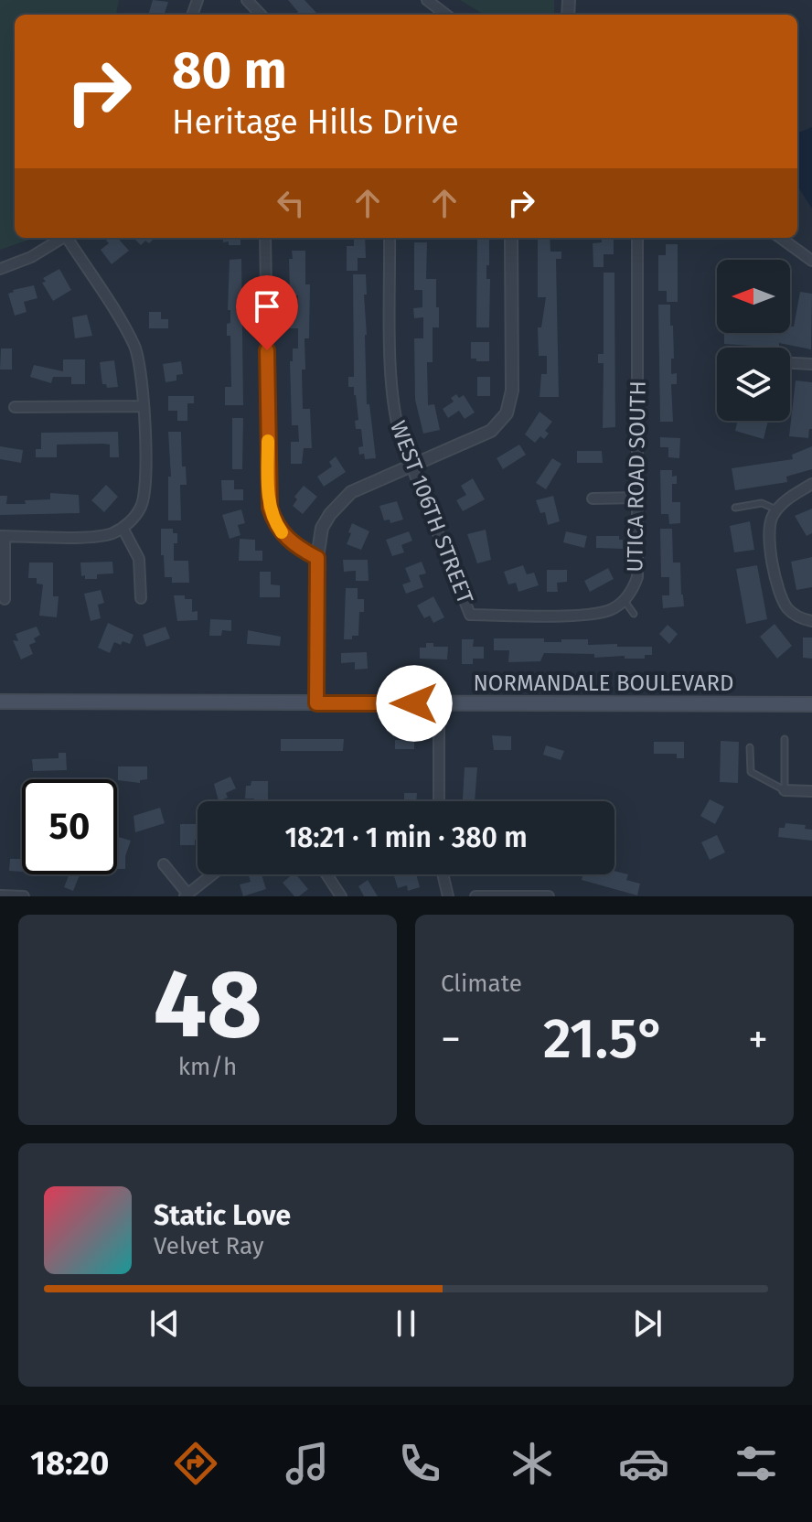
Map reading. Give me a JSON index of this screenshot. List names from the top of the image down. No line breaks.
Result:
{"streets":{"main road":["NORMANDALE BOULEVARD"],"street":["UTICA ROAD SOUTH","WEST 106TH STREET"]},"crossings":[["UTICA ROAD SOUTH","WEST 106TH STREET"]],"north":"left","page":{"turn":["80 m","Heritage Hills Drive"],"limit":"50","trip":"18:21 · 1 min · 380 m","tile":[["48","km/h"],"Climate"],"heat":["−","21.5°","+"],"song":["Static Love","Velvet Ray"],"tabs":"18:20"}}
